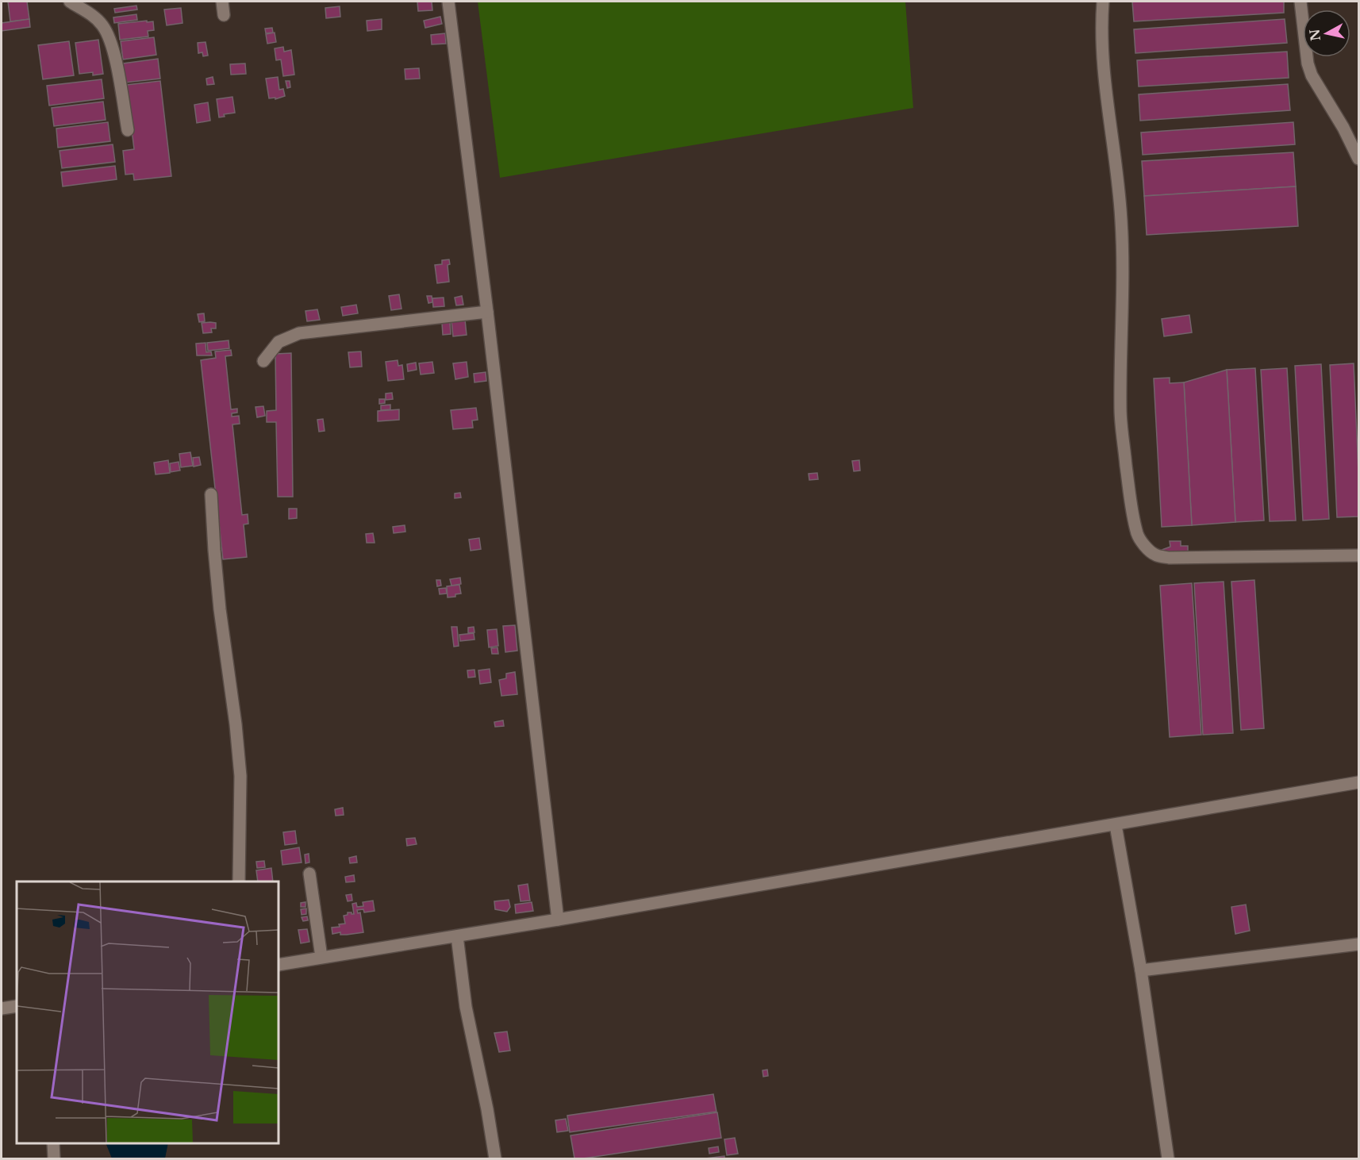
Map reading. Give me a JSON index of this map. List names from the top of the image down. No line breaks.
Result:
{"north":"left"}
